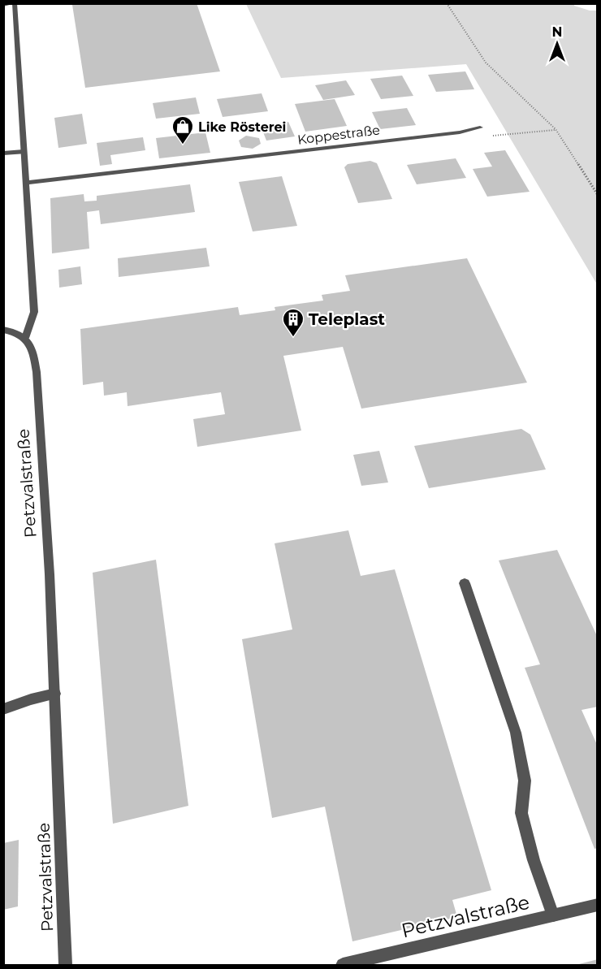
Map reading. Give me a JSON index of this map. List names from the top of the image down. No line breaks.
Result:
{"streets":{"street":["Koppestraße","Petzvalstraße"]},"places":{"shop":["Like Rösterei"],"building":["Teleplast"]},"north":"top"}
